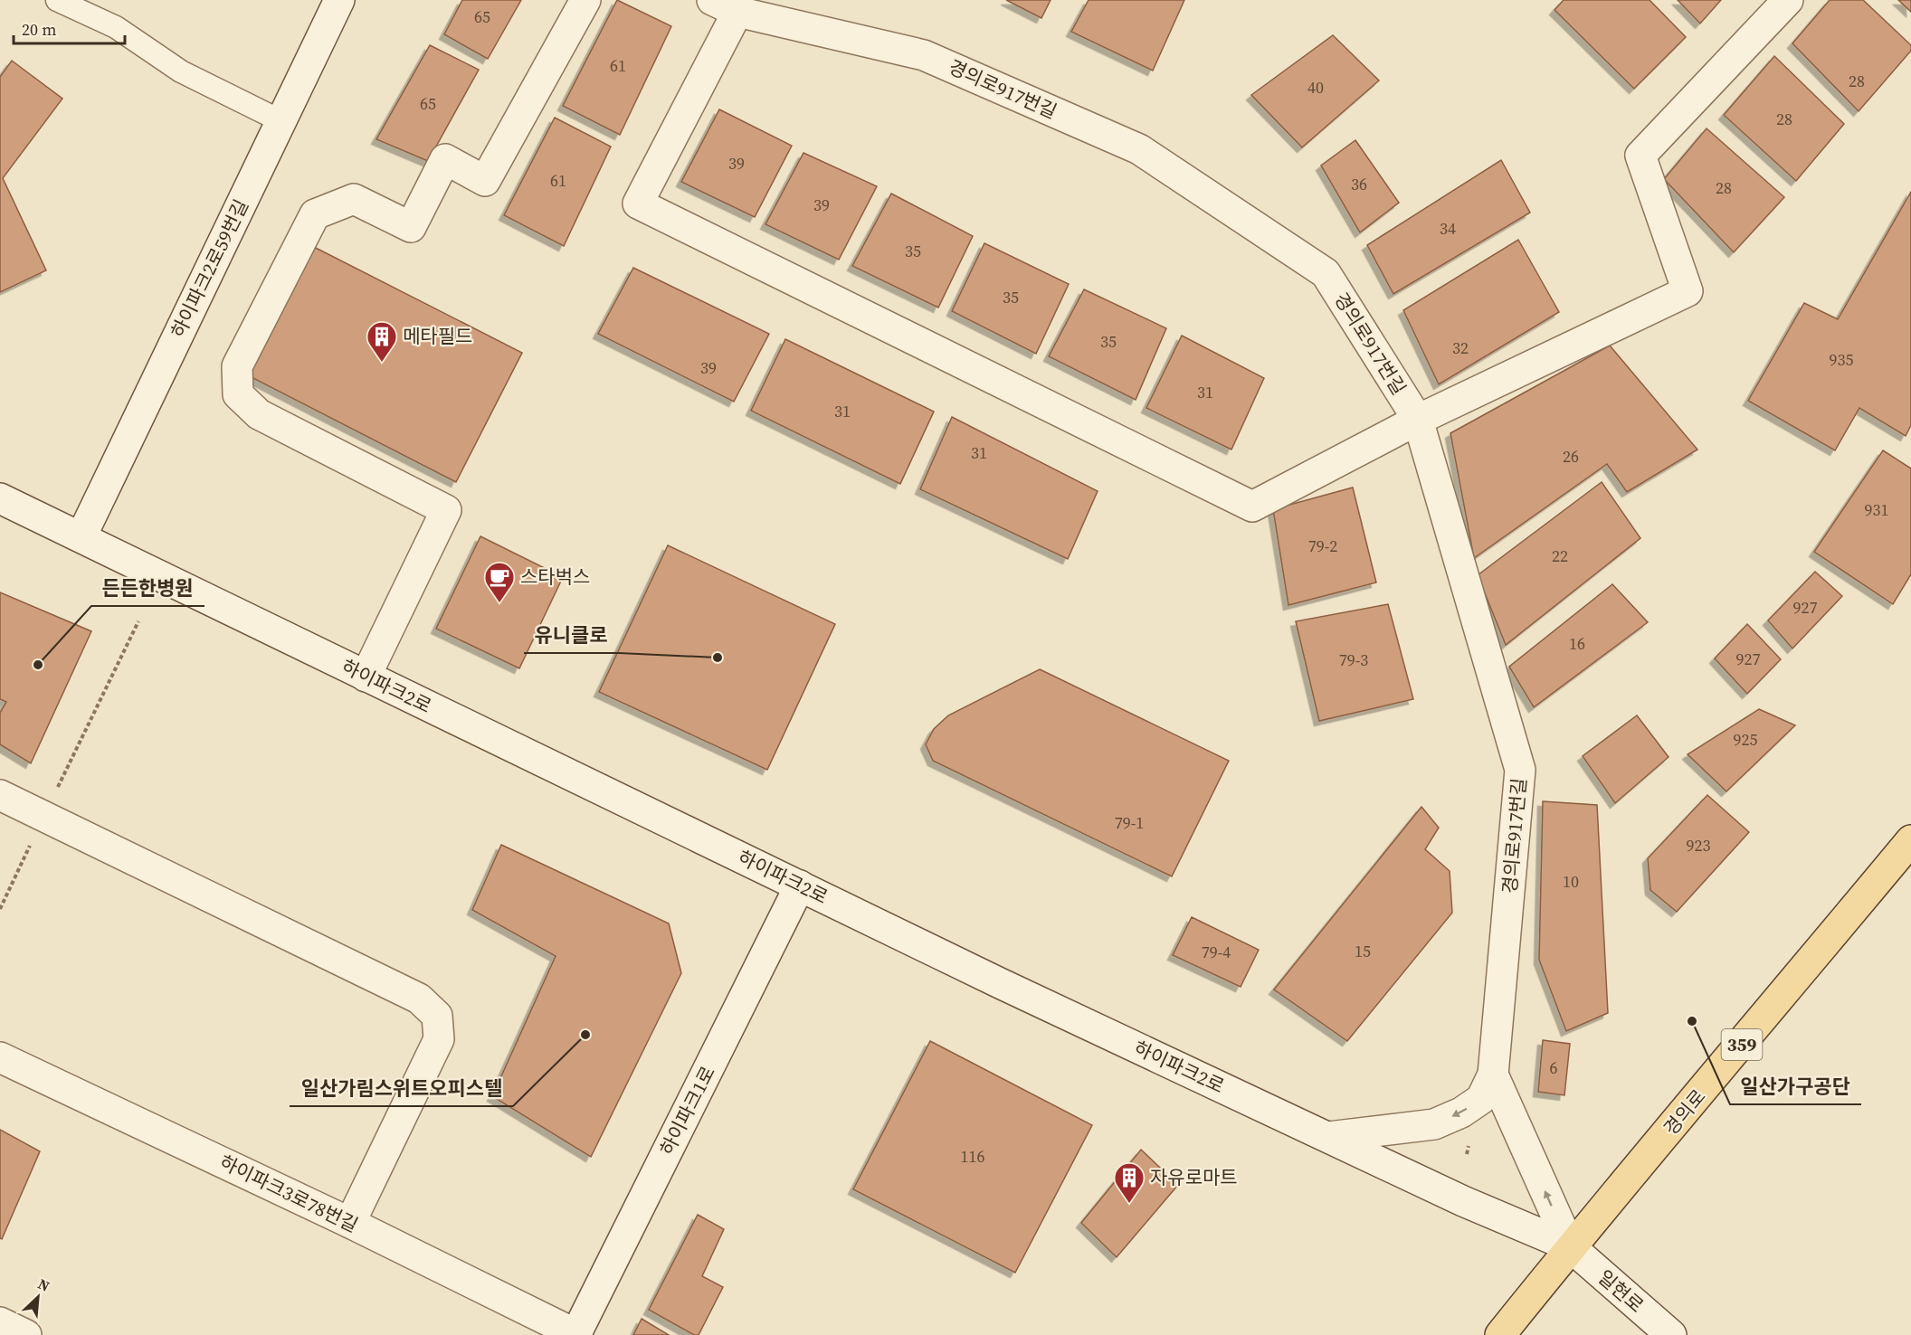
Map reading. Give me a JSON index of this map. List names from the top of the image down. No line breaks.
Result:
{"streets":{"main road":["359","경의로"],"street":["경의로917번길","하이파크2로59번길","하이파크2로","하이파크1로","하이파크3로78번길","일현로"]},"crossings":[["하이파크2로59번길","하이파크2로"],["하이파크2로","하이파크1로"],["하이파크2로","경의로"],["하이파크2로","일현로"],["하이파크1로","하이파크3로78번길"],["경의로","일현로"]],"places":{"building":["메타필드","자유로마트"],"cafe":["스타벅스"],"other":["유니클로","든든한병원","일산가구공단","일산가림스위트오피스텔"]},"house_numbers":["65","61","28","40","65","28","39","61","36","28","39","34","35","35","35","32","935","39","31","31","31","26","931","79-2","22","927","16","927","79-3","925","79-1","923","10","15","79-4","6","116"],"scale_bar":"20 m","north":"top right"}
